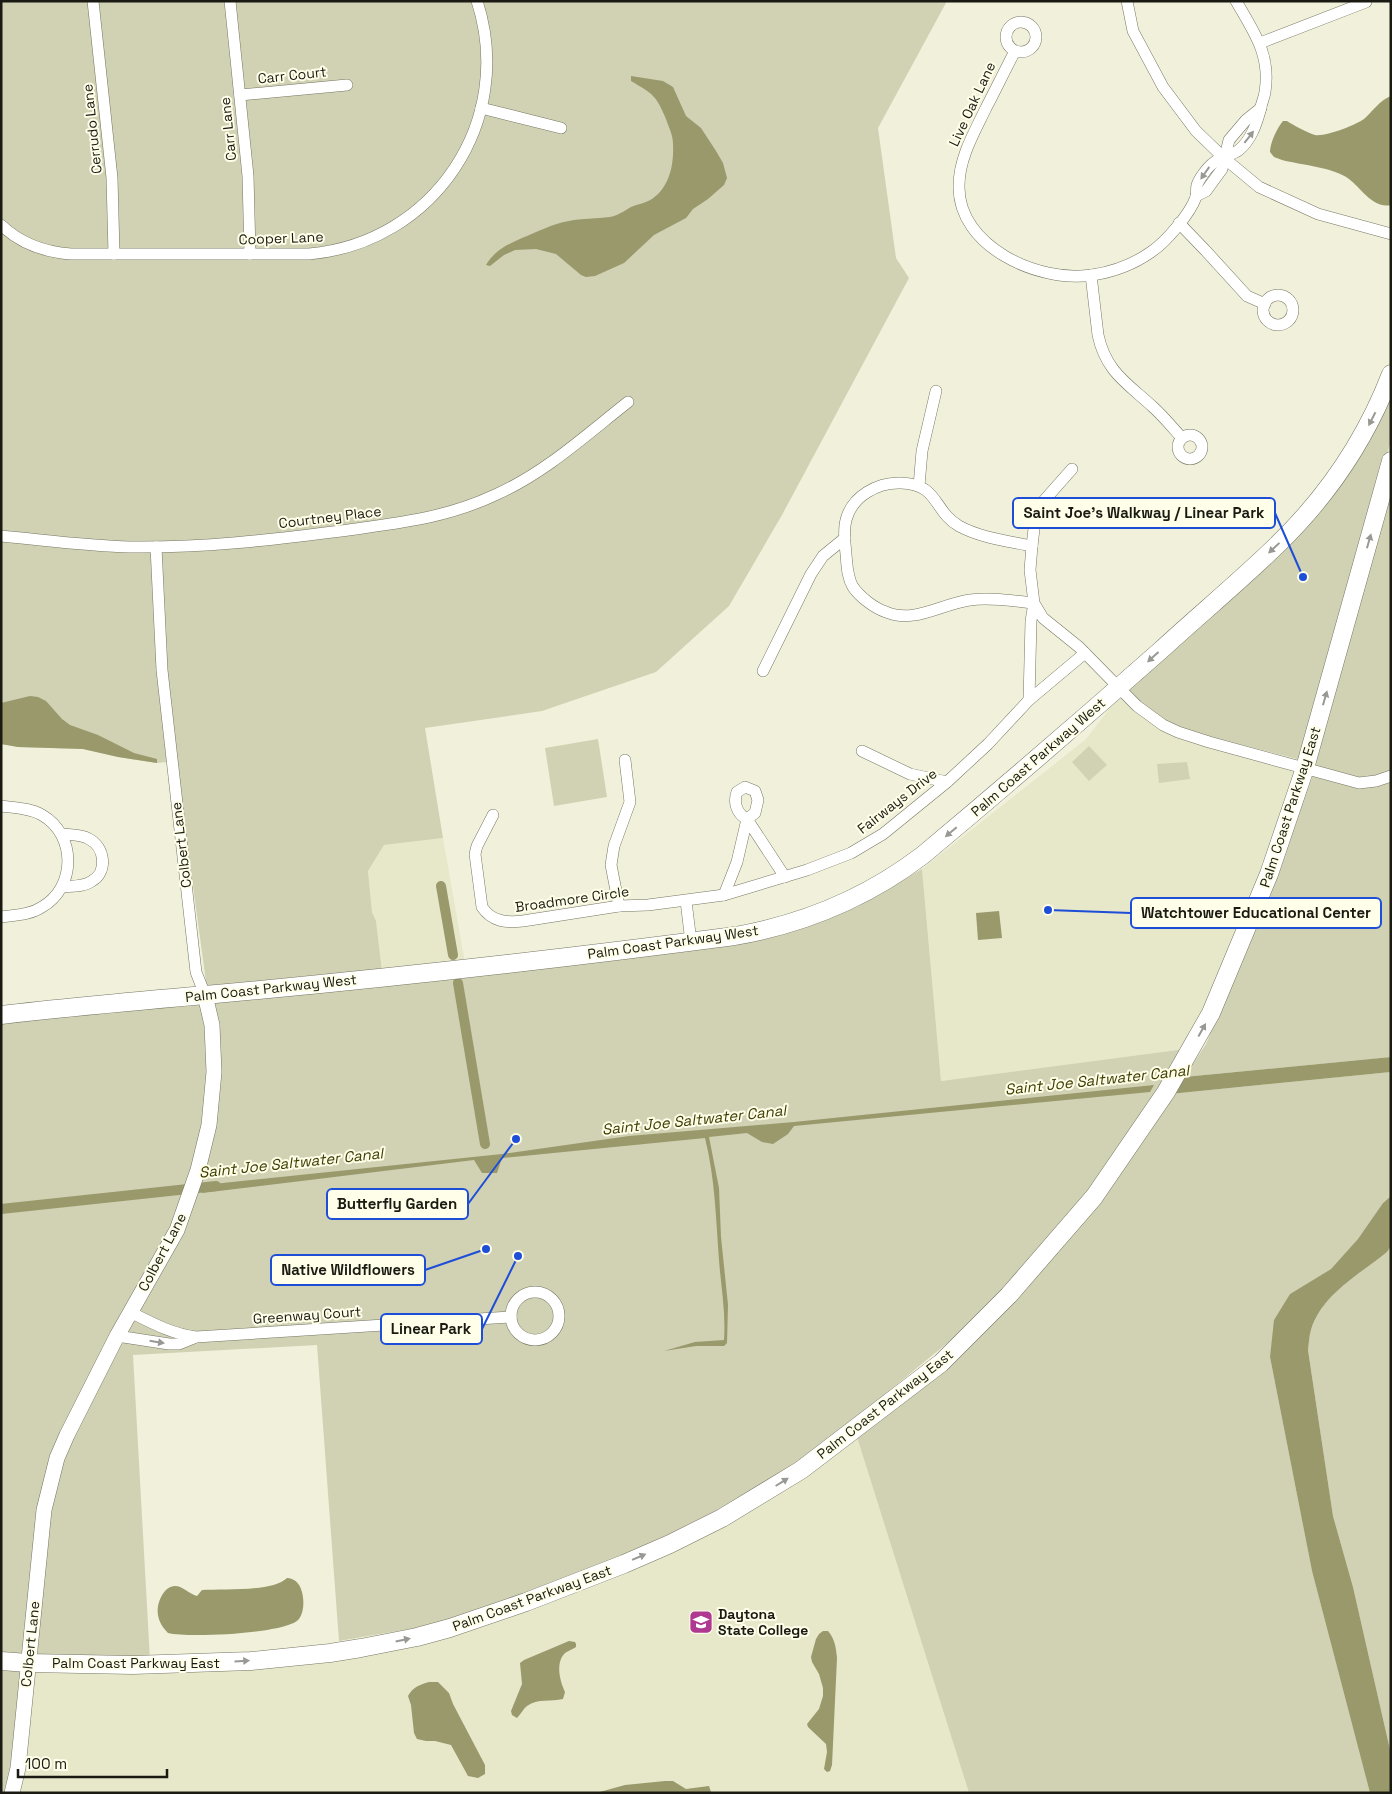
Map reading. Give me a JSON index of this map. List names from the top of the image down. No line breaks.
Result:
{"streets":{"main road":["Palm Coast Parkway West","Palm Coast Parkway East"],"street":["Carr Court","Live Oak Lane","Cerrudo Lane","Carr Lane","Cooper Lane","Courtney Place","Fairways Drive","Colbert Lane","Broadmore Circle","Greenway Court"]},"crossings":[["Carr Court","Carr Lane"],["Cerrudo Lane","Cooper Lane"],["Carr Lane","Cooper Lane"],["Courtney Place","Colbert Lane"],["Palm Coast Parkway West","Colbert Lane"],["Fairways Drive","Broadmore Circle"],["Palm Coast Parkway East","Colbert Lane"]],"one_way":["Palm Coast Parkway West","Palm Coast Parkway East"],"water":["Saint Joe Saltwater Canal"],"places":{"other":["Saint Joe's Walkway / Linear Park","Watchtower Educational Center","Butterfly Garden","Native Wildflowers","Linear Park"],"school or university":["Daytona State College"]},"scale_bar":"100 m"}
